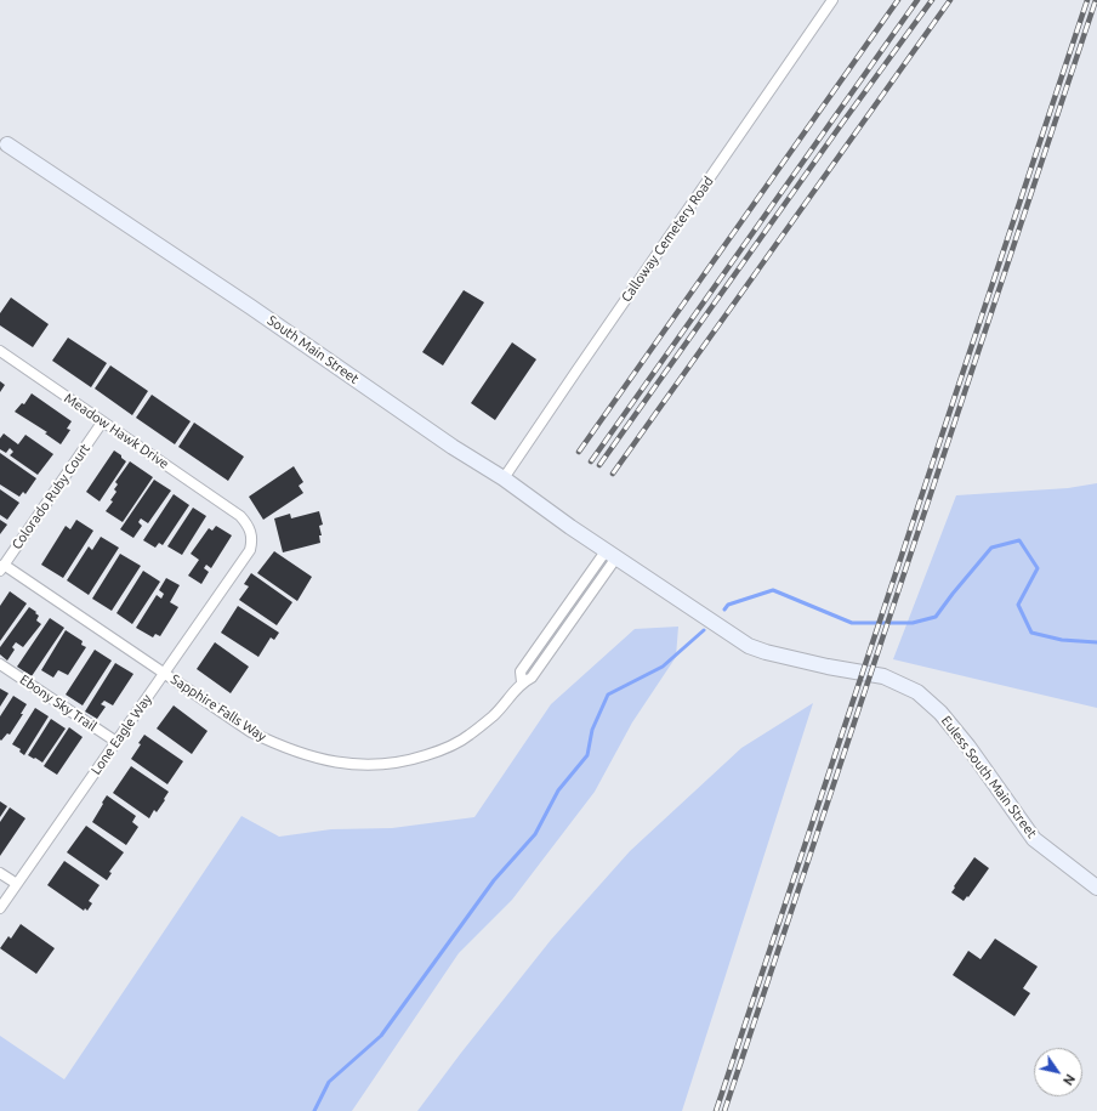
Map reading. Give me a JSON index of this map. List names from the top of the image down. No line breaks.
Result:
{"streets":{"street":["Calloway Cemetery Road","South Main Street","Meadow Hawk Drive","Colorado Ruby Court","Ebony Sky Trail","Sapphire Falls Way","Lone Eagle Way","Euless South Main Street"]},"crossings":[["Calloway Cemetery Road","South Main Street"],["South Main Street","Sapphire Falls Way"],["South Main Street","Euless South Main Street"],["Meadow Hawk Drive","Colorado Ruby Court"],["Meadow Hawk Drive","Lone Eagle Way"],["Colorado Ruby Court","Sapphire Falls Way"],["Ebony Sky Trail","Lone Eagle Way"],["Sapphire Falls Way","Lone Eagle Way"],["Sapphire Falls Way","Euless South Main Street"]],"north":"bottom right"}
